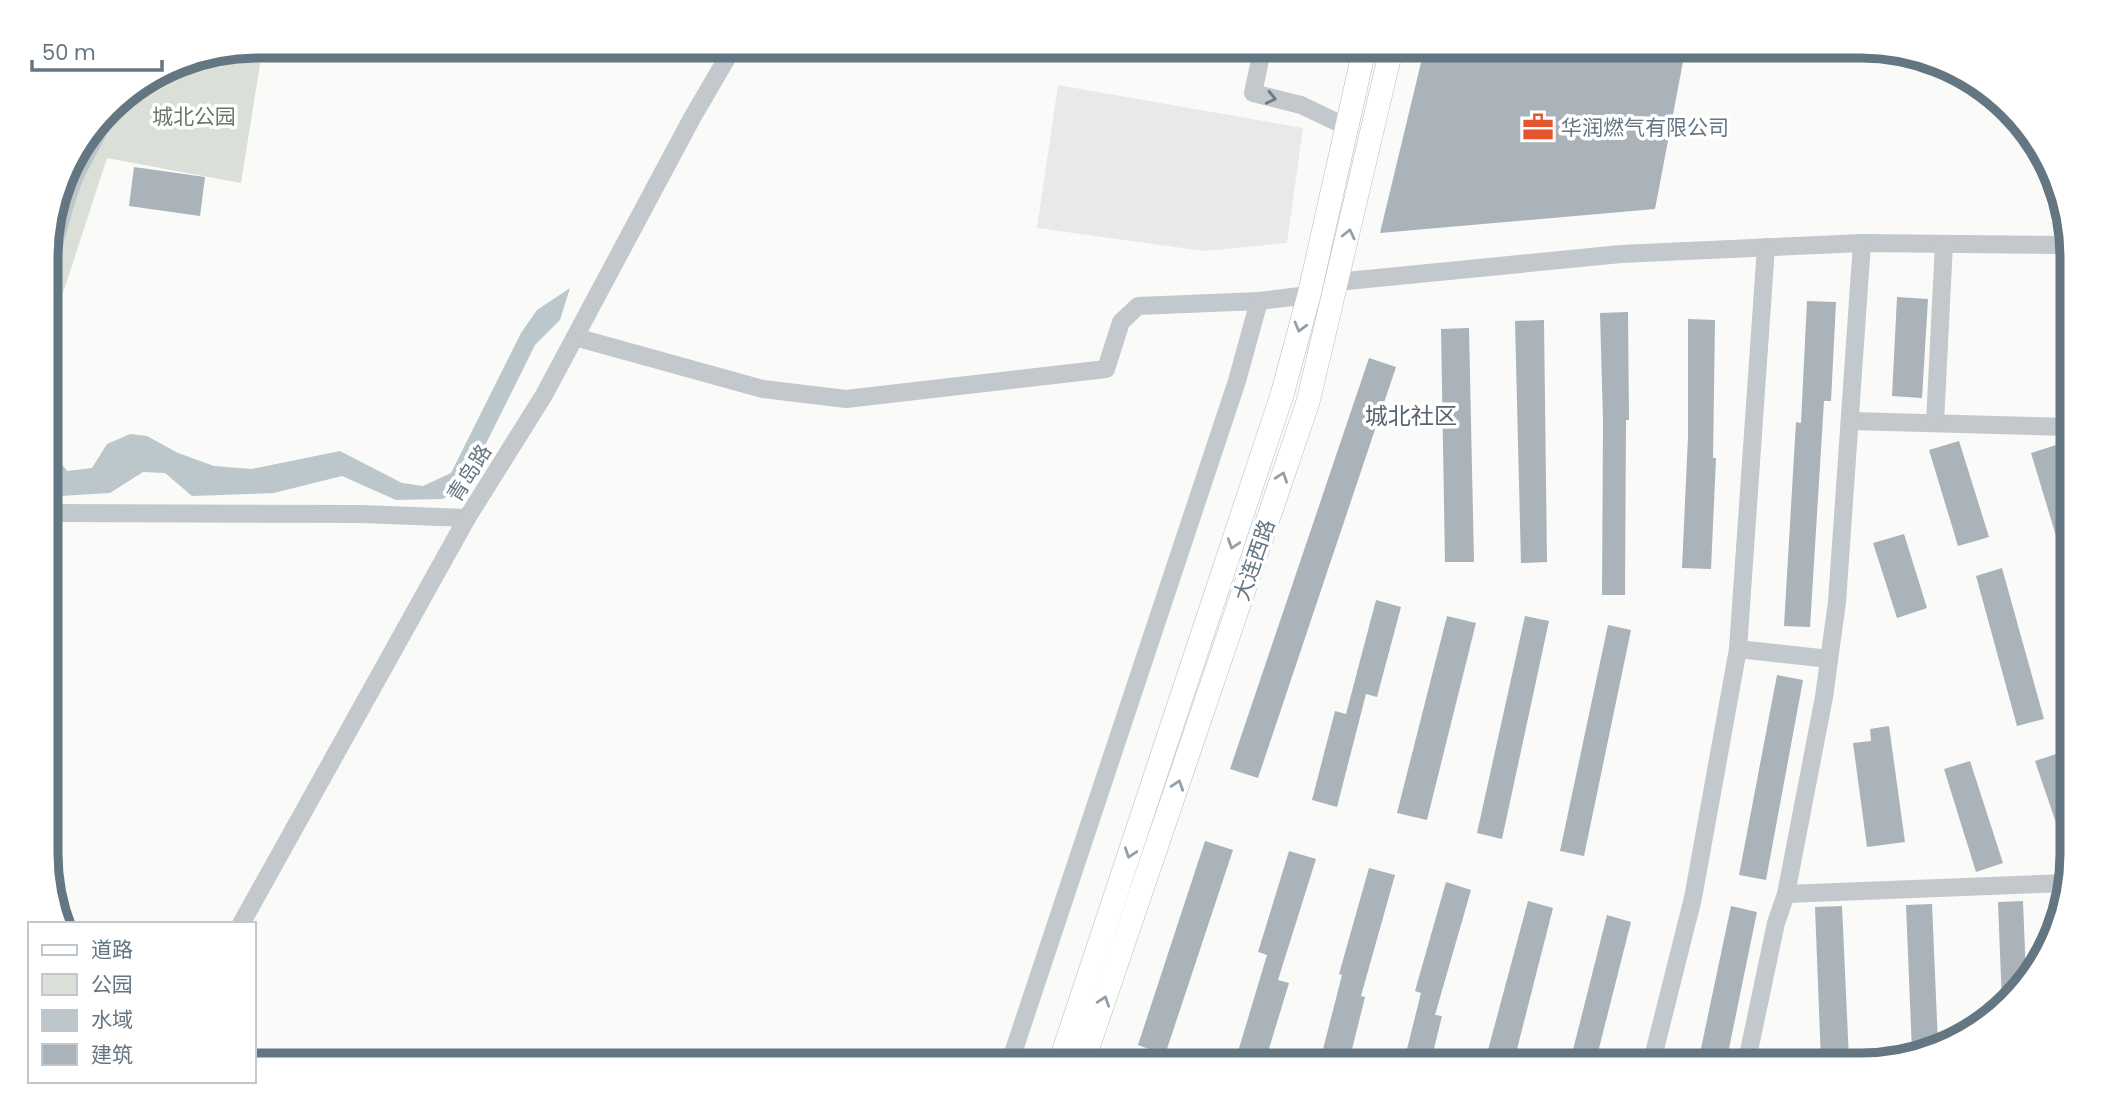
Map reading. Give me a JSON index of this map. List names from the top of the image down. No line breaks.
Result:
{"streets":{"main road":["大连西路"],"street":["青岛路"]},"districts":["城北社区"],"parks":["城北公园"],"places":{"office":["华润燃气有限公司"]},"legend":["道路","公园","水域","建筑"],"scale_bar":"50 m"}
